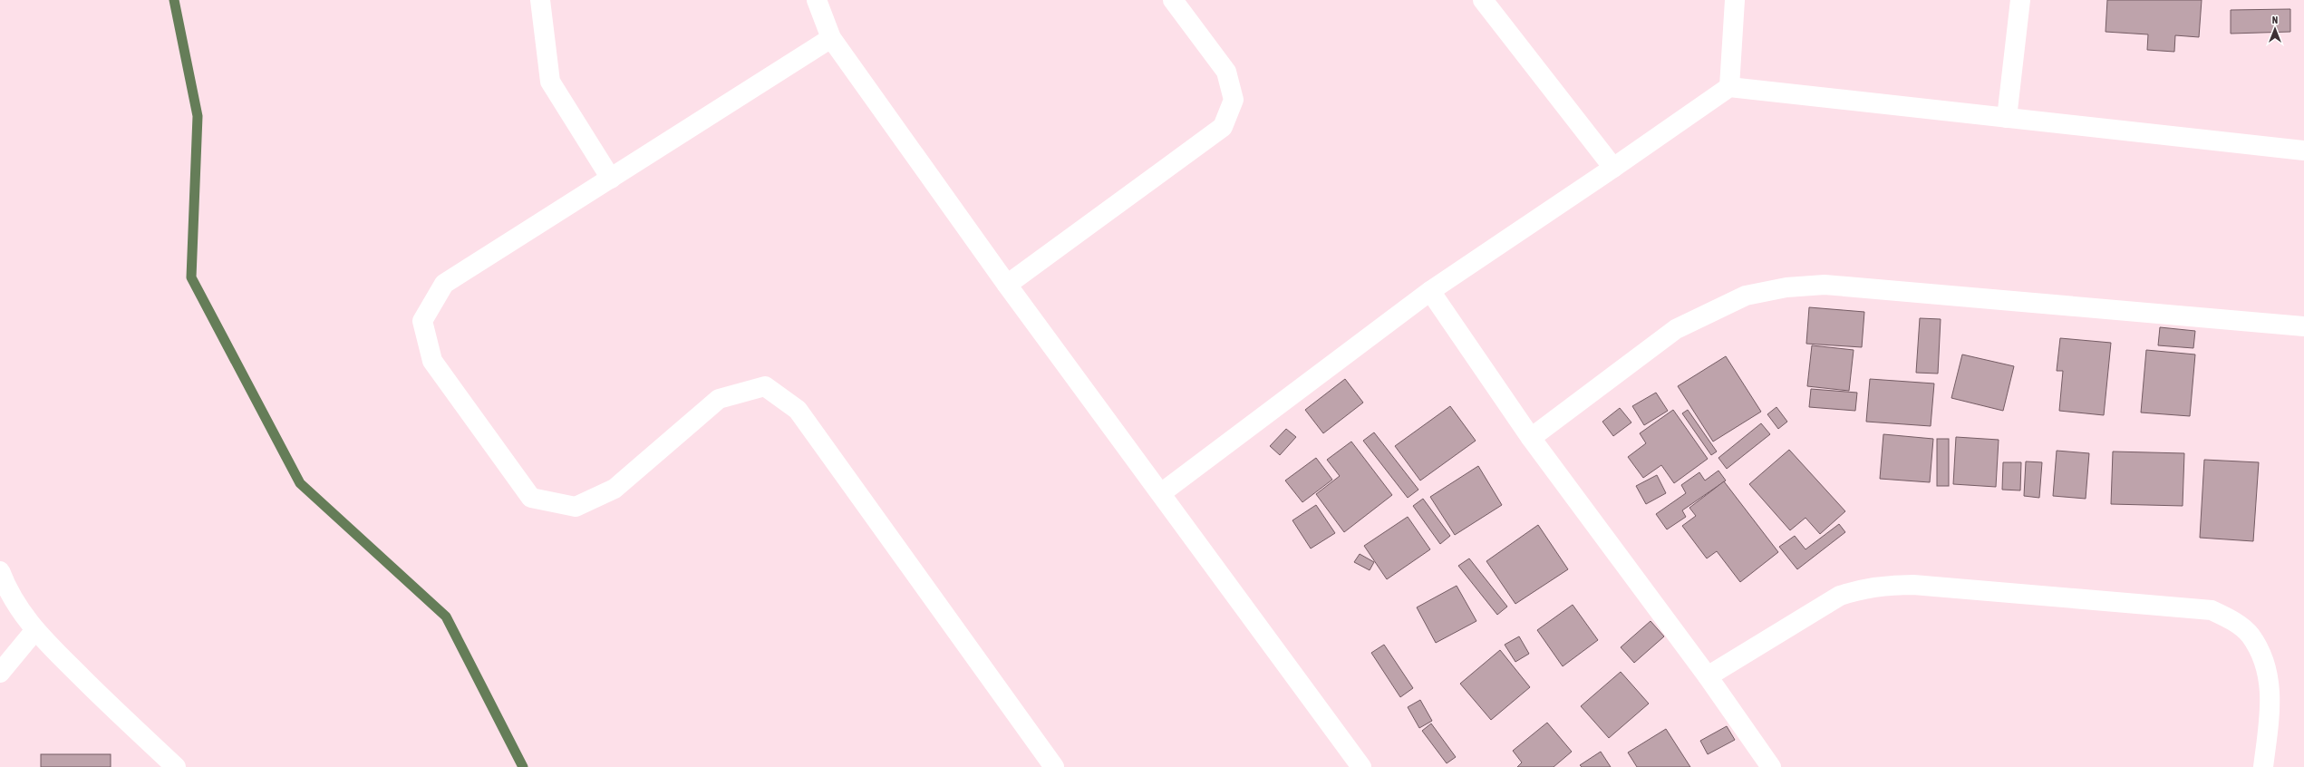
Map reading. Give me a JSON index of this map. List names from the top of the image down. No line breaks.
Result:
{"north":"top"}
